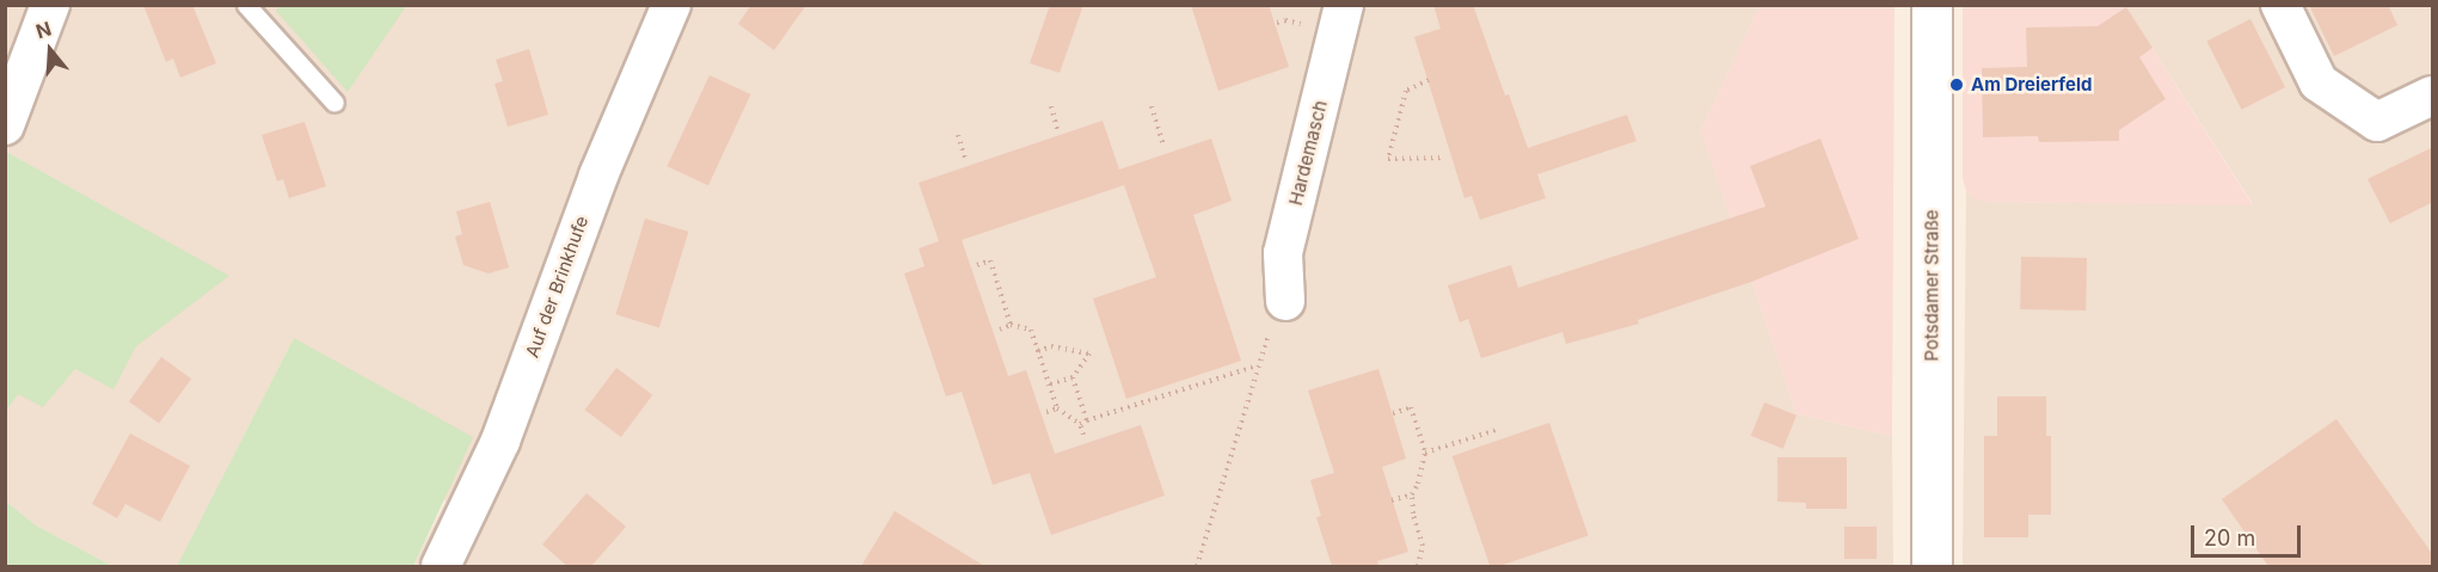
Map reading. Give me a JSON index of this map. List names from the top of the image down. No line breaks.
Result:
{"streets":{"street":["Hardemasch","Potsdamer Straße","Auf der Brinkhufe"]},"places":["Am Dreierfeld"],"scale_bar":"20 m","north":"top"}
